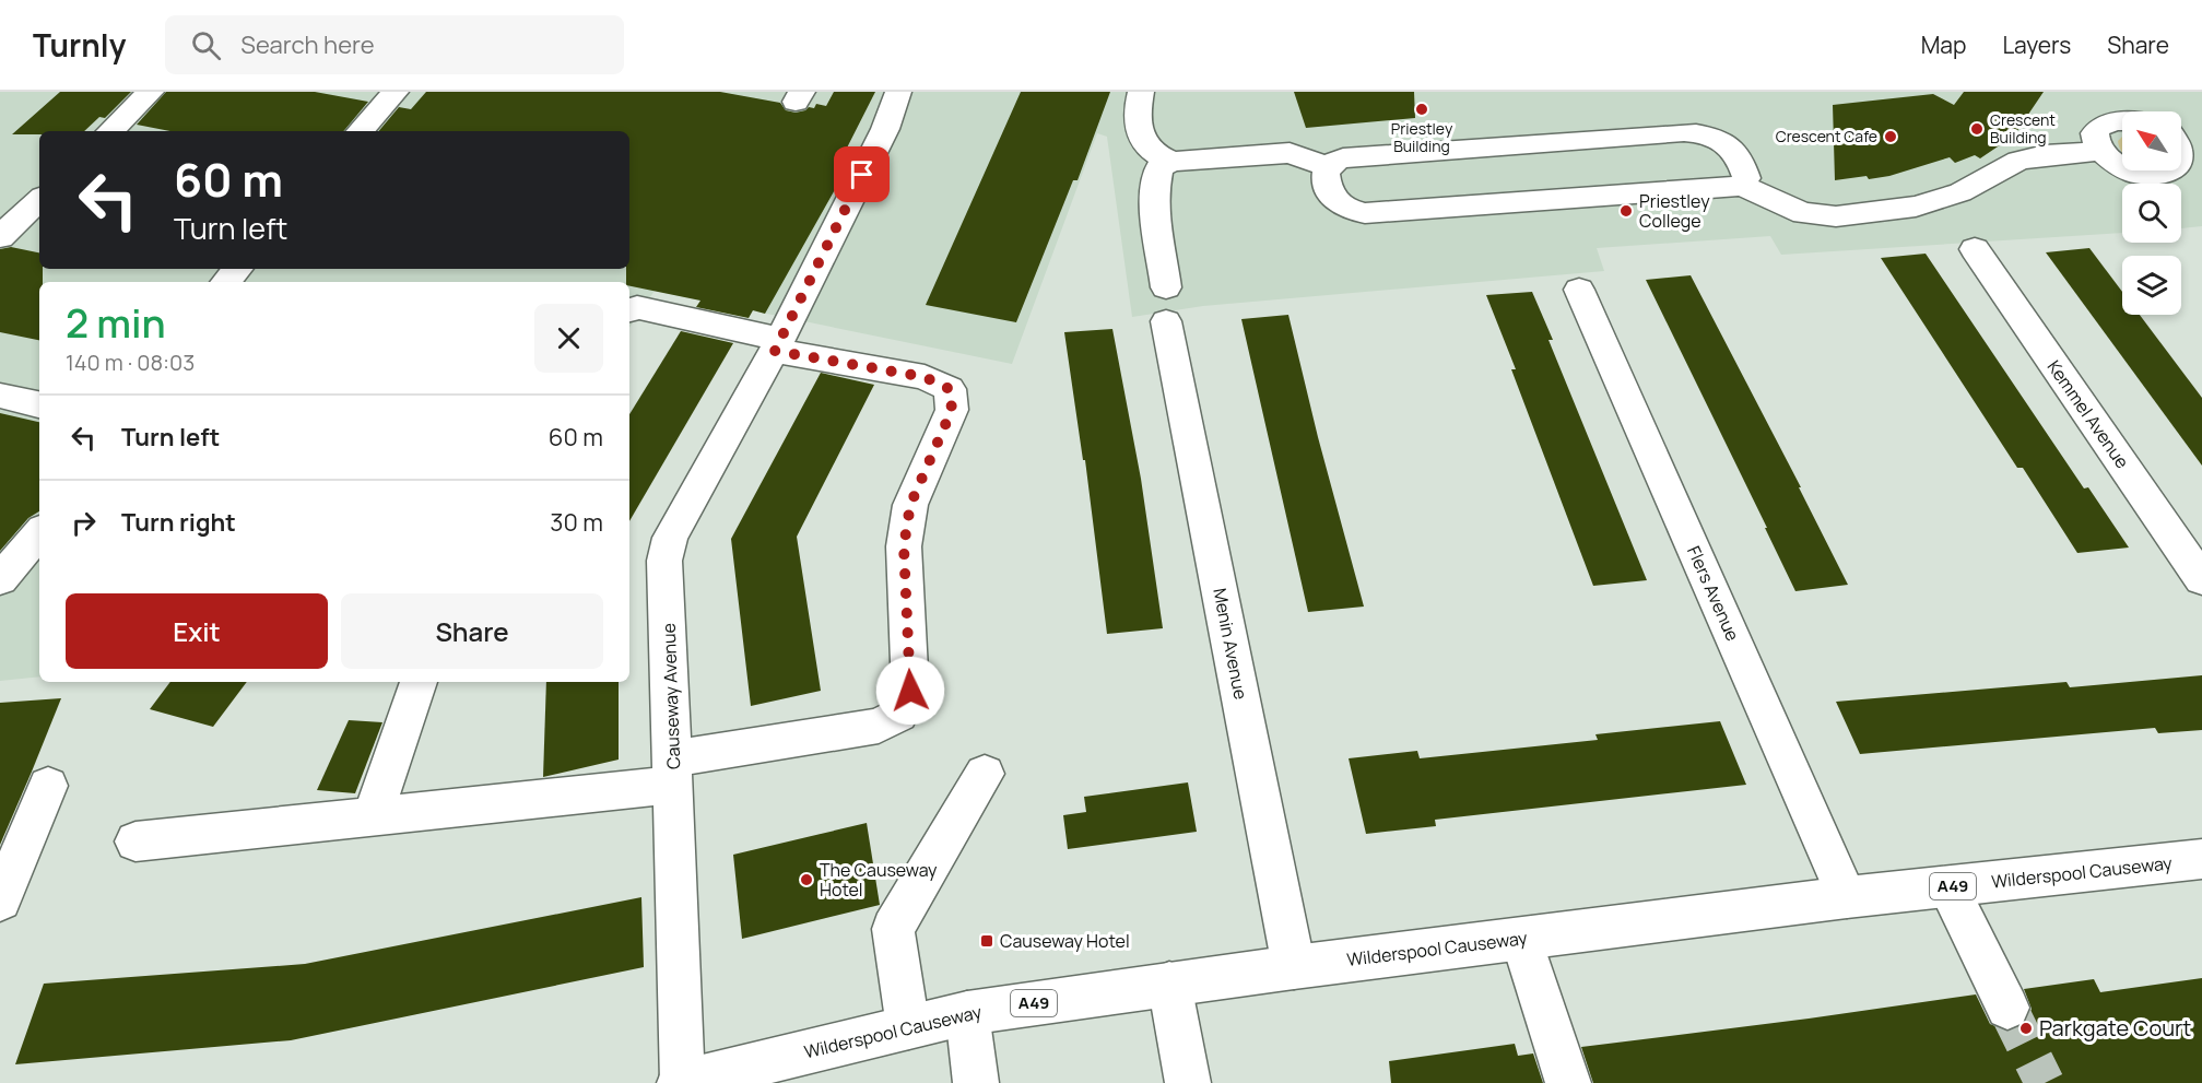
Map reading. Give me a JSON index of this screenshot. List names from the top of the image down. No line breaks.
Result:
{"streets":{"main road":["Kemmel Avenue","Flers Avenue","Menin Avenue","Causeway Avenue","Wilderspool Causeway","A49"]},"crossings":[["Flers Avenue","Wilderspool Causeway"],["Menin Avenue","Wilderspool Causeway"],["Causeway Avenue","Wilderspool Causeway"]],"places":{"other":["Priestley Building","Crescent Building","Crescent Cafe","Priestley College","The Causeway Hotel","Parkgate Court"],"transit":["Causeway Hotel"]},"north":"top left","page":{"header":"Turnly","search":"Search here","nav":["Map","Layers","Share"],"turn":["60 m","Turn left"],"heading":["2 min","140 m · 08:03"],"list":[{"name":"Turn left","value":"60 m"},{"name":"Turn right","value":"30 m"}],"buttons":["Exit","Share"]}}
